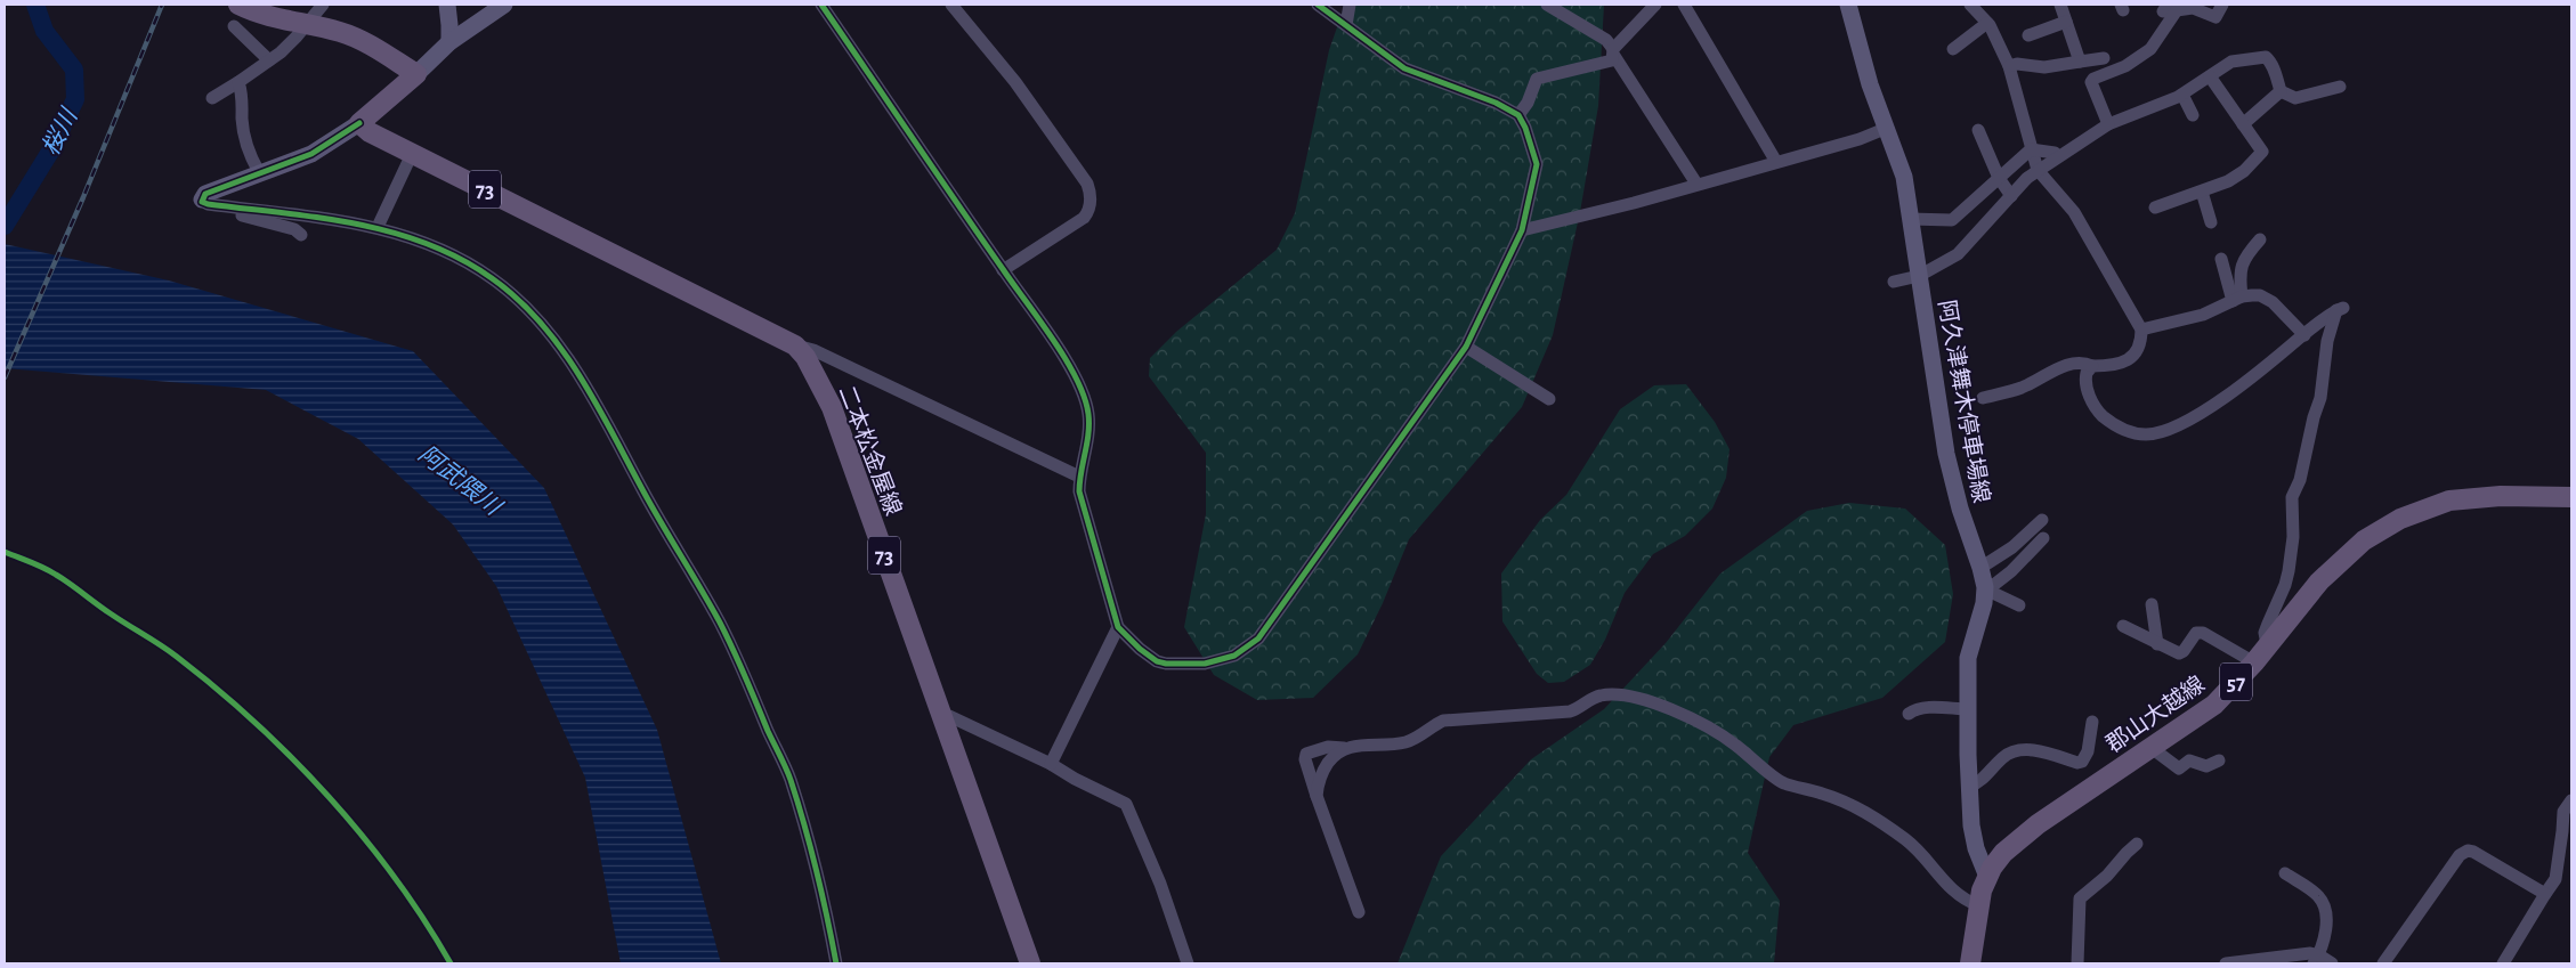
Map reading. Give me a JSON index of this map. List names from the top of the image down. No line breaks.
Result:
{"streets":{"main road":["73","阿久津舞木停車場線","二本松金屋線","57","郡山大越線"]},"crossings":[["73","二本松金屋線"],["阿久津舞木停車場線","郡山大越線"]],"water":["桜川","阿武隈川"]}
